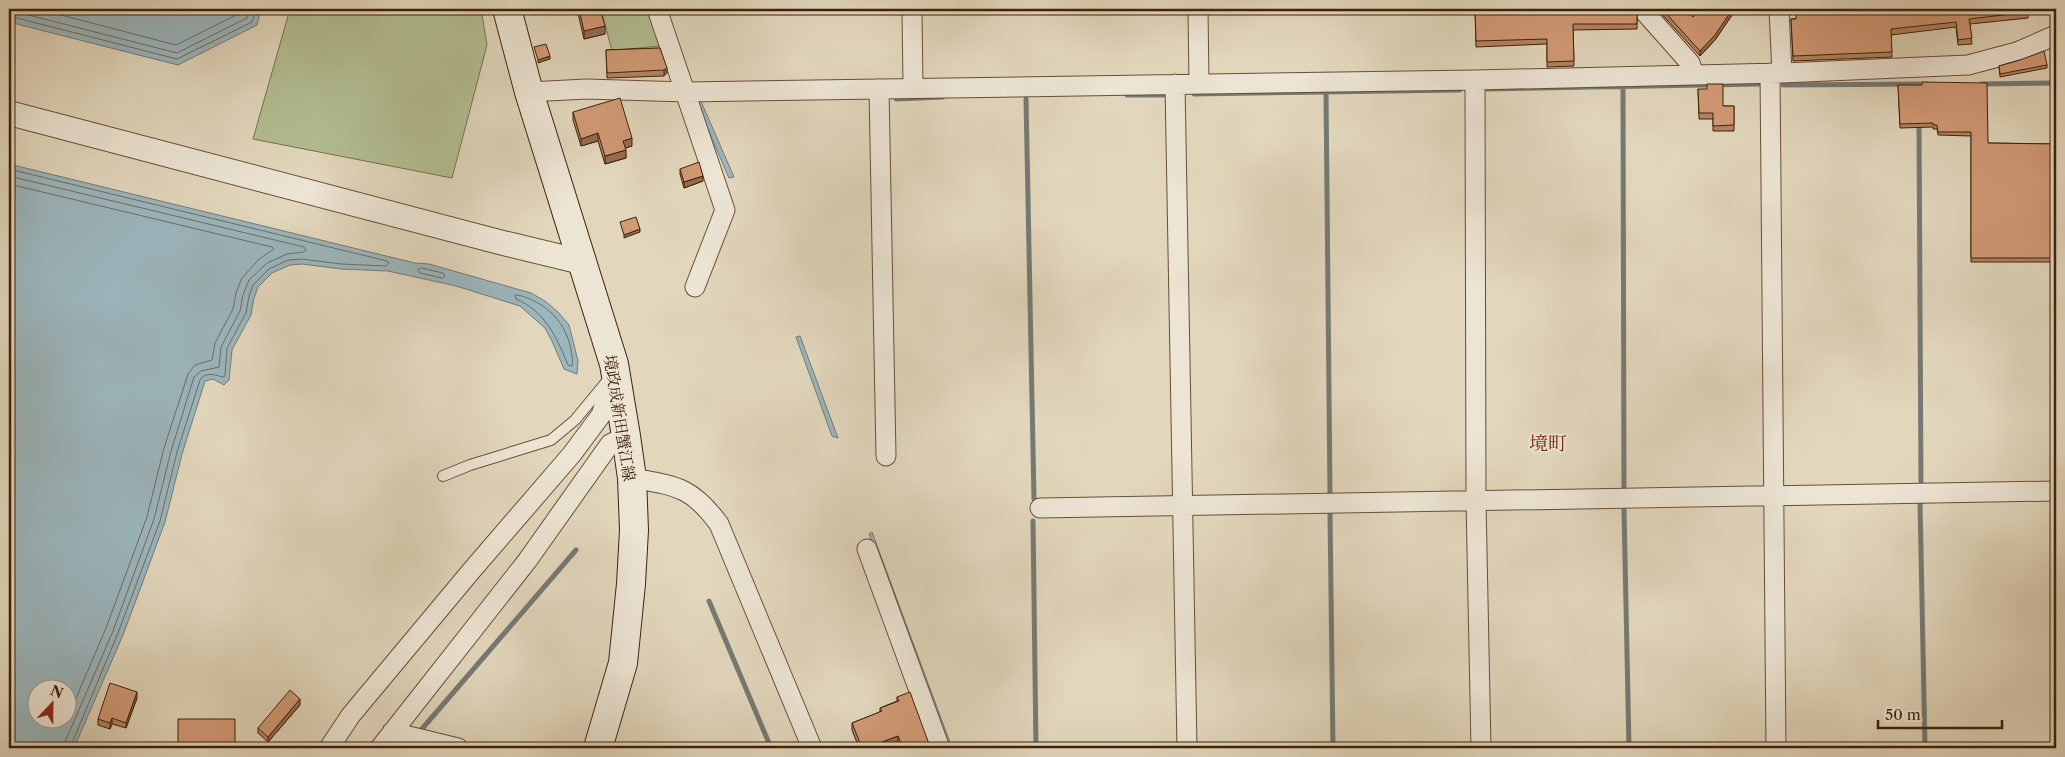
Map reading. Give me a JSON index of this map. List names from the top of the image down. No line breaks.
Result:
{"streets":{"main road":["境政成新田蟹江線"]},"districts":["境町"],"scale_bar":"50 m","north":"top"}
